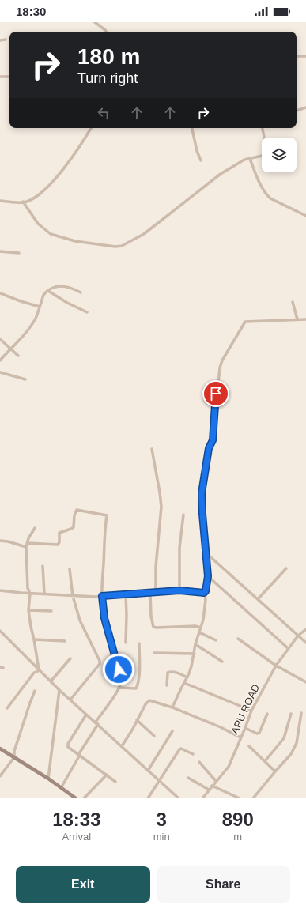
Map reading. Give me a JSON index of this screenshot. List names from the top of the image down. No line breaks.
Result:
{"streets":{"street":["APU ROAD"]},"page":{"status":"18:30","turn":["180 m","Turn right"],"eta":["18:33","Arrival","3","min","890","m"],"buttons":["Exit","Share"]}}
